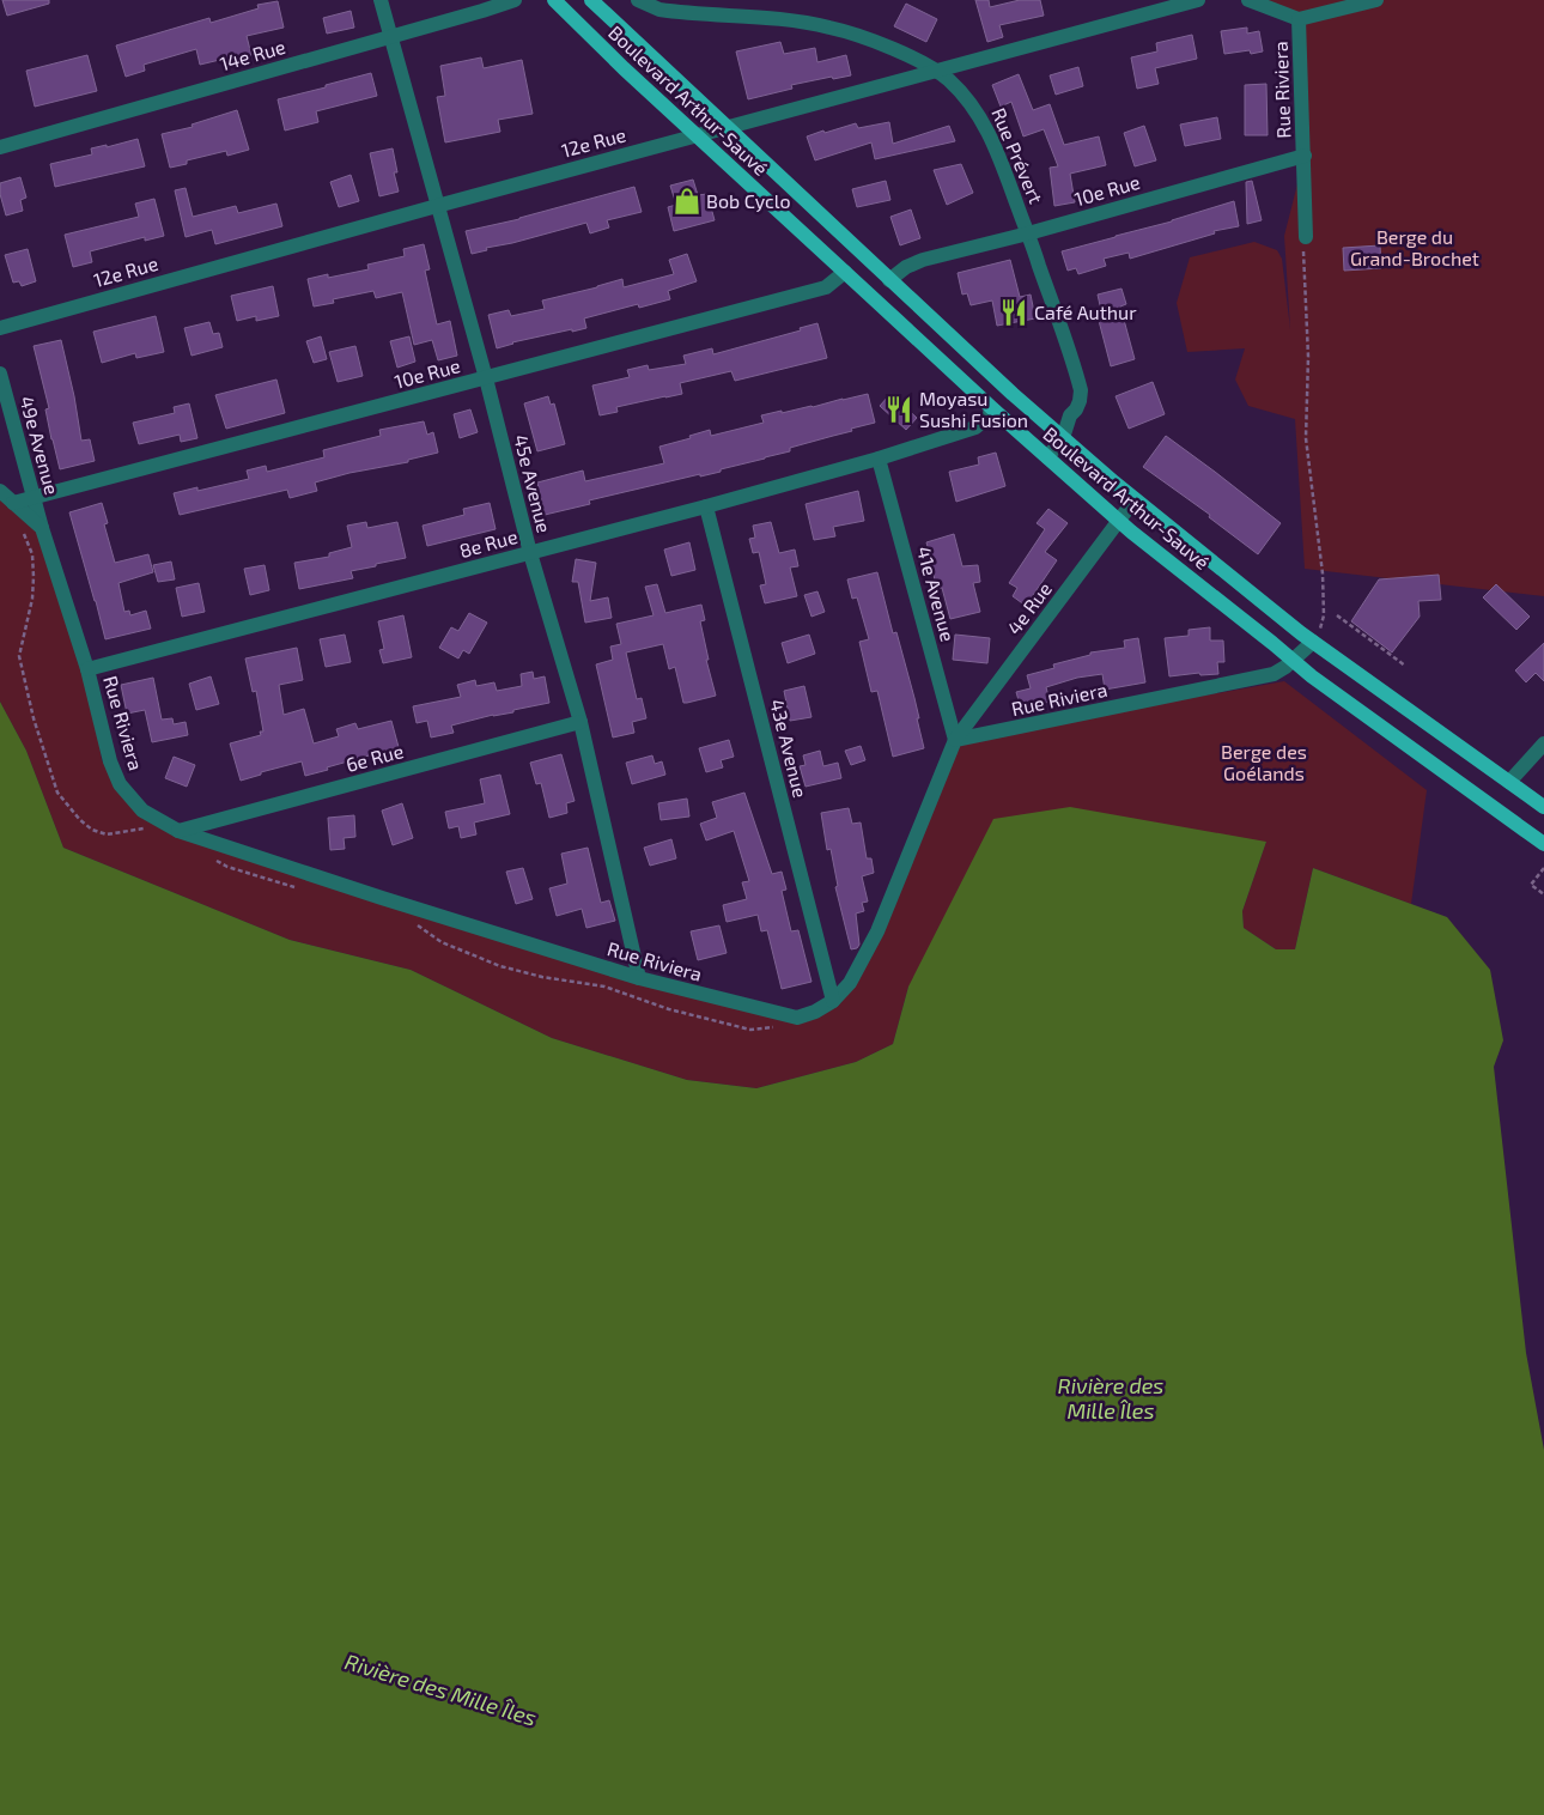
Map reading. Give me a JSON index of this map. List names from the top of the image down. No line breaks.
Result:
{"streets":{"main road":["Boulevard Arthur-Sauvé"],"street":["14e Rue","Rue Riviera","12e Rue","Rue Prévert","10e Rue","49e Avenue","45e Avenue","8e Rue","41e Avenue","4e Rue","43e Avenue","6e Rue"]},"crossings":[["14e Rue","45e Avenue"],["Rue Riviera","Boulevard Arthur-Sauvé"],["Rue Riviera","10e Rue"],["Rue Riviera","49e Avenue"],["Rue Riviera","45e Avenue"],["Rue Riviera","8e Rue"],["Rue Riviera","41e Avenue"],["Rue Riviera","4e Rue"],["Rue Riviera","6e Rue"],["Boulevard Arthur-Sauvé","12e Rue"],["Boulevard Arthur-Sauvé","Rue Prévert"],["Boulevard Arthur-Sauvé","10e Rue"],["Boulevard Arthur-Sauvé","8e Rue"],["Boulevard Arthur-Sauvé","4e Rue"],["12e Rue","Rue Prévert"],["12e Rue","45e Avenue"],["Rue Prévert","10e Rue"],["10e Rue","49e Avenue"],["10e Rue","45e Avenue"],["45e Avenue","8e Rue"],["45e Avenue","6e Rue"],["8e Rue","41e Avenue"],["8e Rue","43e Avenue"],["41e Avenue","4e Rue"]],"water":["Rivière des Mille Îles"],"parks":["Berge du Grand-Brochet","Berge des Goélands"],"places":{"shop":["Bob Cyclo"],"restaurant":["Café Authur","Moyasu Sushi Fusion"]}}
